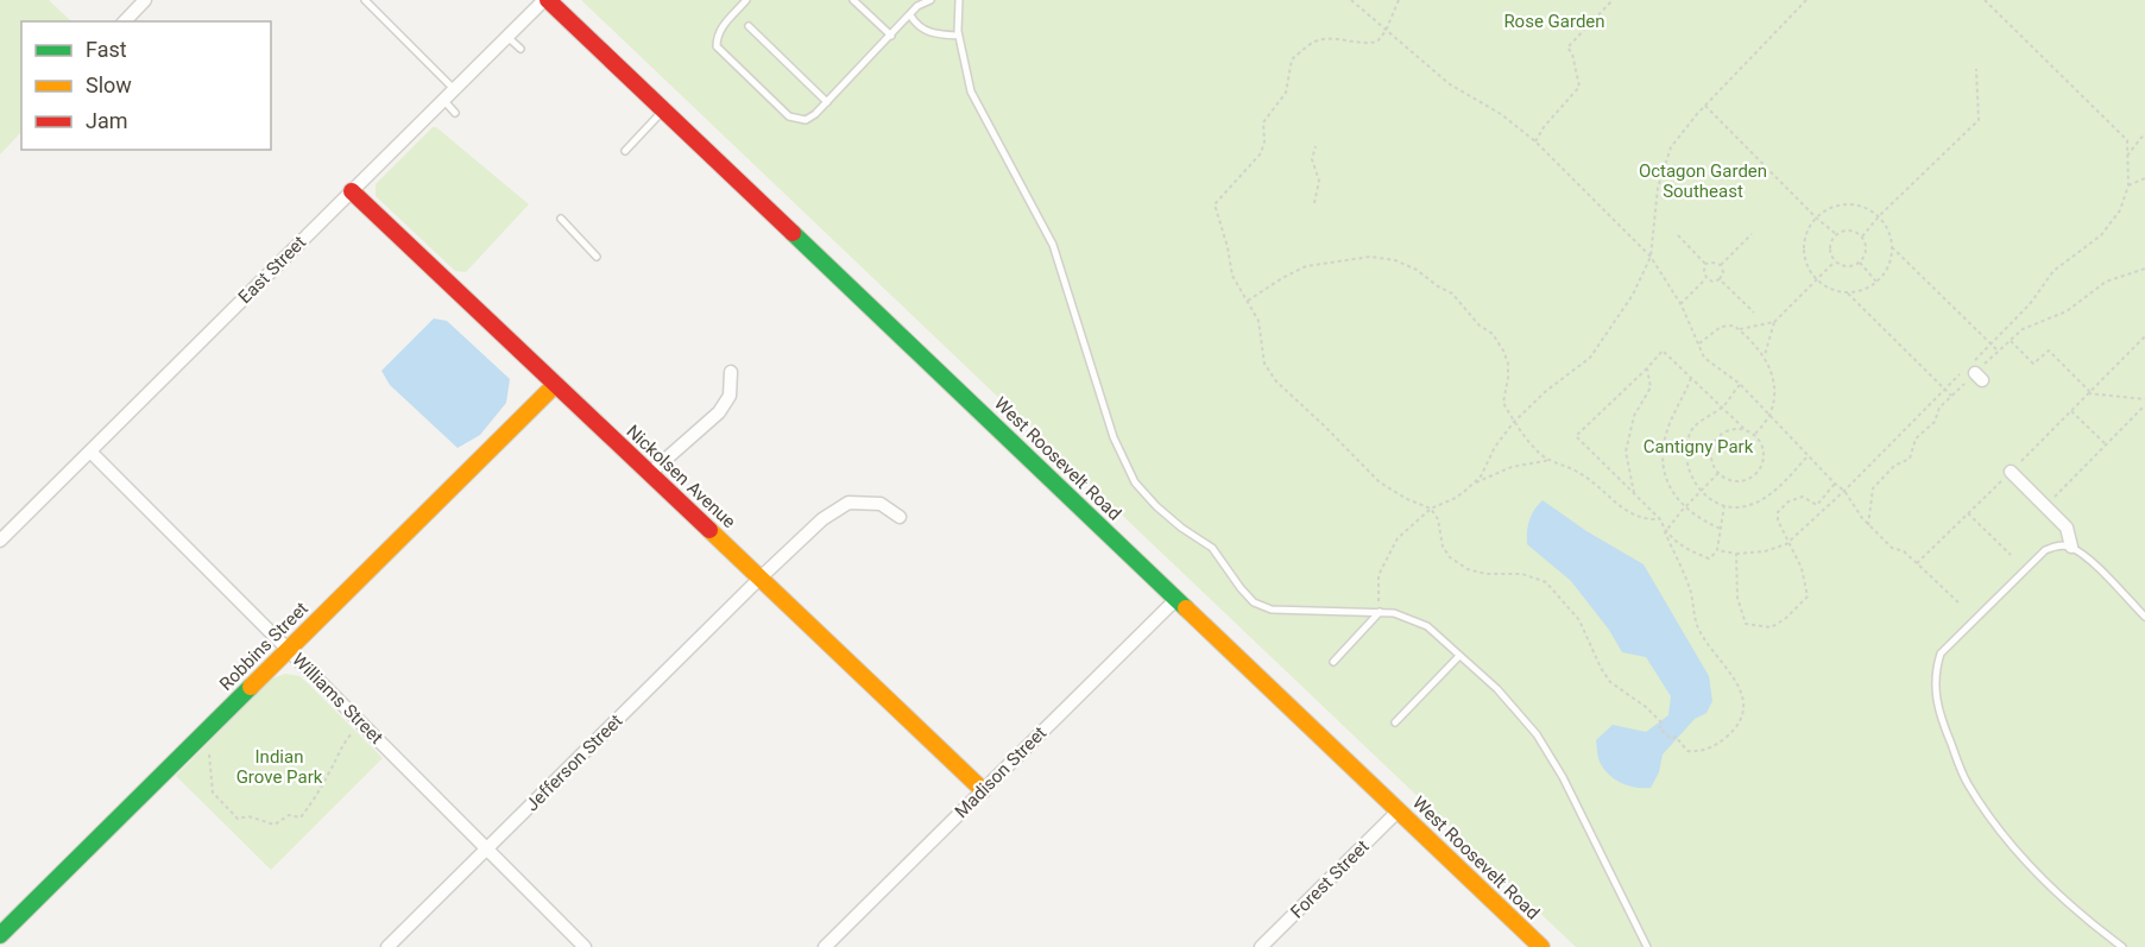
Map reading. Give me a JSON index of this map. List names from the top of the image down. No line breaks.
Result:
{"streets":{"street":["East Street","West Roosevelt Road","Nickolsen Avenue","Robbins Street","Williams Street","Jefferson Street","Madison Street","Forest Street"]},"crossings":[["East Street","West Roosevelt Road"],["East Street","Nickolsen Avenue"],["East Street","Williams Street"],["West Roosevelt Road","Madison Street"],["West Roosevelt Road","Forest Street"],["Nickolsen Avenue","Robbins Street"],["Nickolsen Avenue","Jefferson Street"],["Nickolsen Avenue","Madison Street"],["Robbins Street","Williams Street"],["Williams Street","Jefferson Street"]],"parks":["Rose Garden","Octagon Garden Southeast","Cantigny Park","Indian Grove Park"],"legend":["Fast","Slow","Jam"]}
